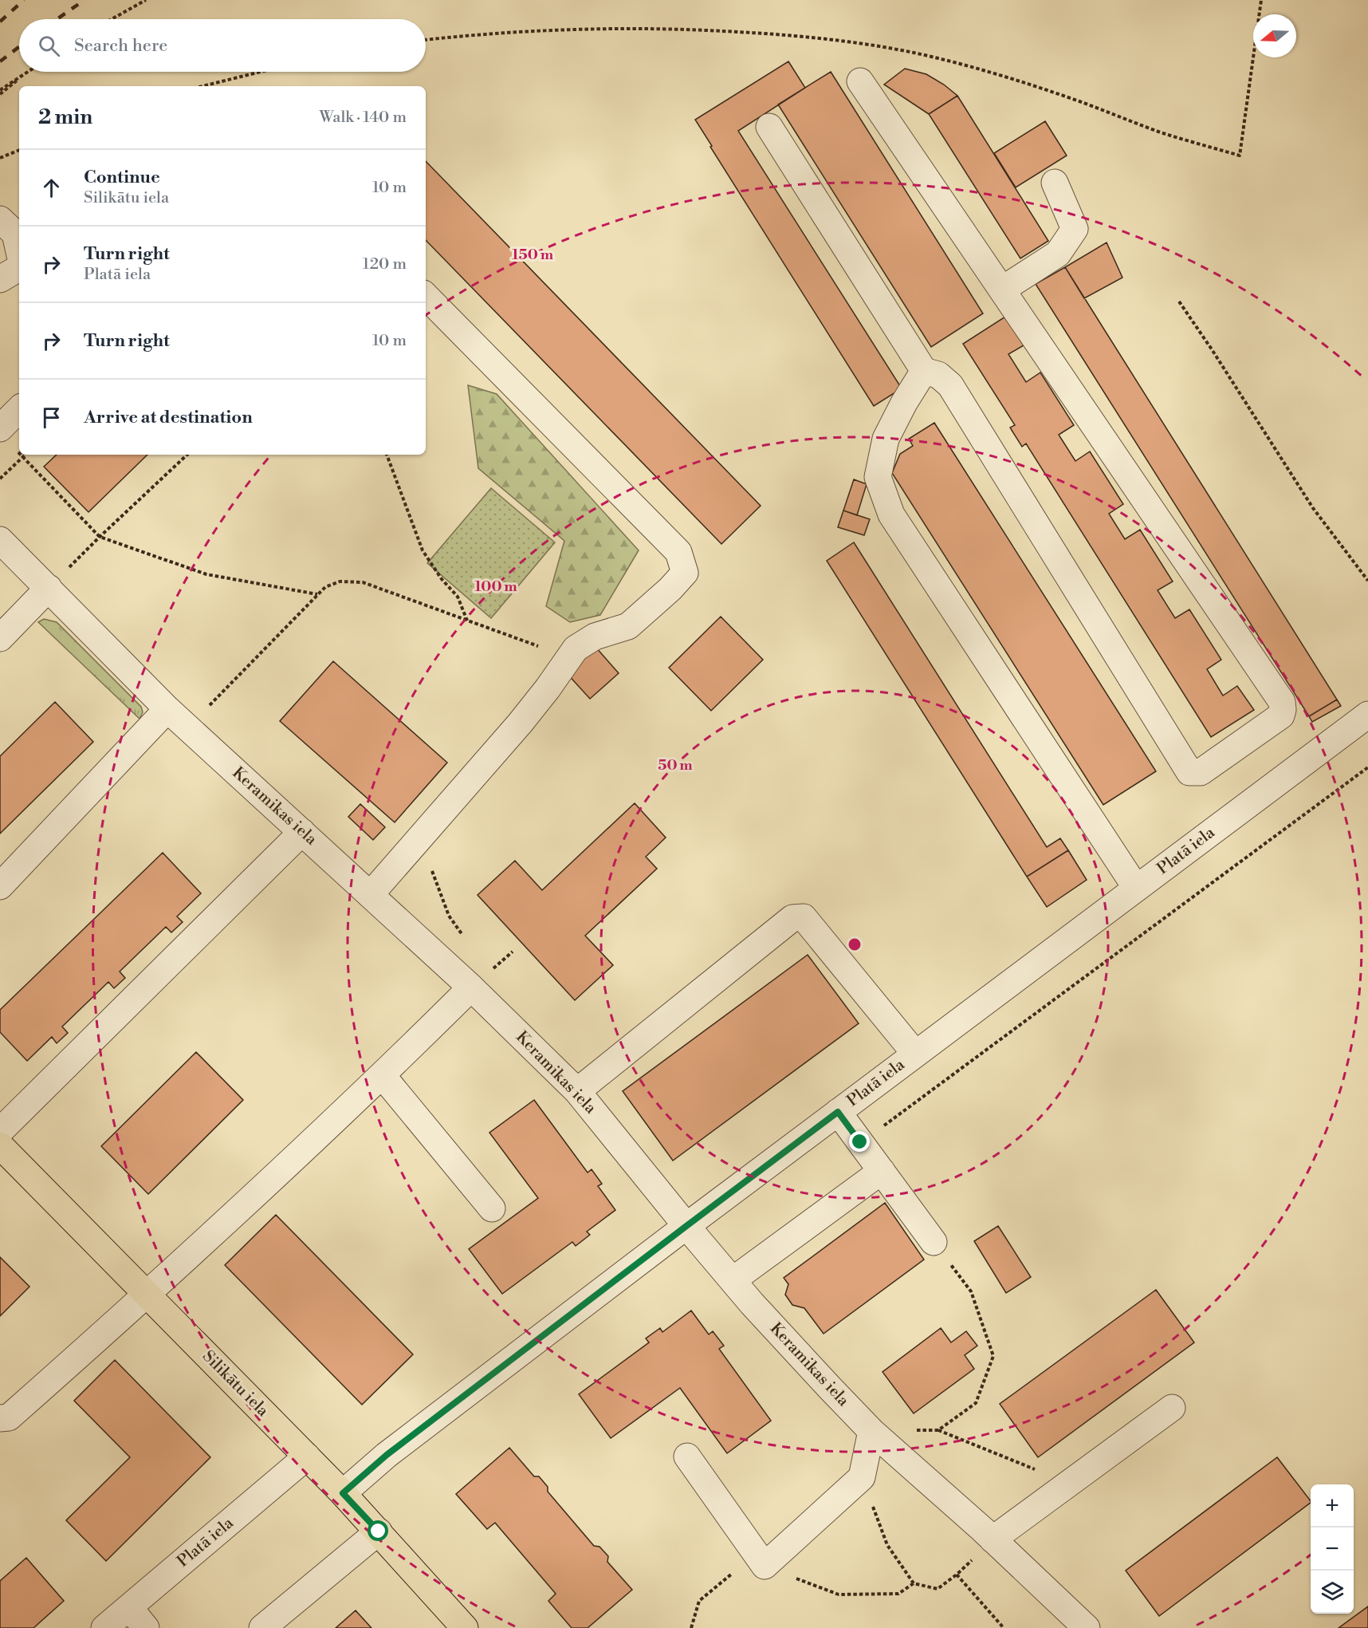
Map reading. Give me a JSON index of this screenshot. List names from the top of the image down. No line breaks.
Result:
{"streets":{"main road":["Silikātu iela"],"street":["Keramikas iela","Platā iela"]},"crossings":[["Keramikas iela","Platā iela"],["Platā iela","Silikātu iela"]],"north":"left","page":{"search":"Search here","heading":["2 min","Walk · 140 m"],"list":[["Continue","Silikātu iela","10 m"],["Turn right","Platā iela","120 m"],["Turn right","10 m"],"Arrive at destination"],"map_buttons":["+","−"]},"rings":["150 m","100 m","50 m"]}
